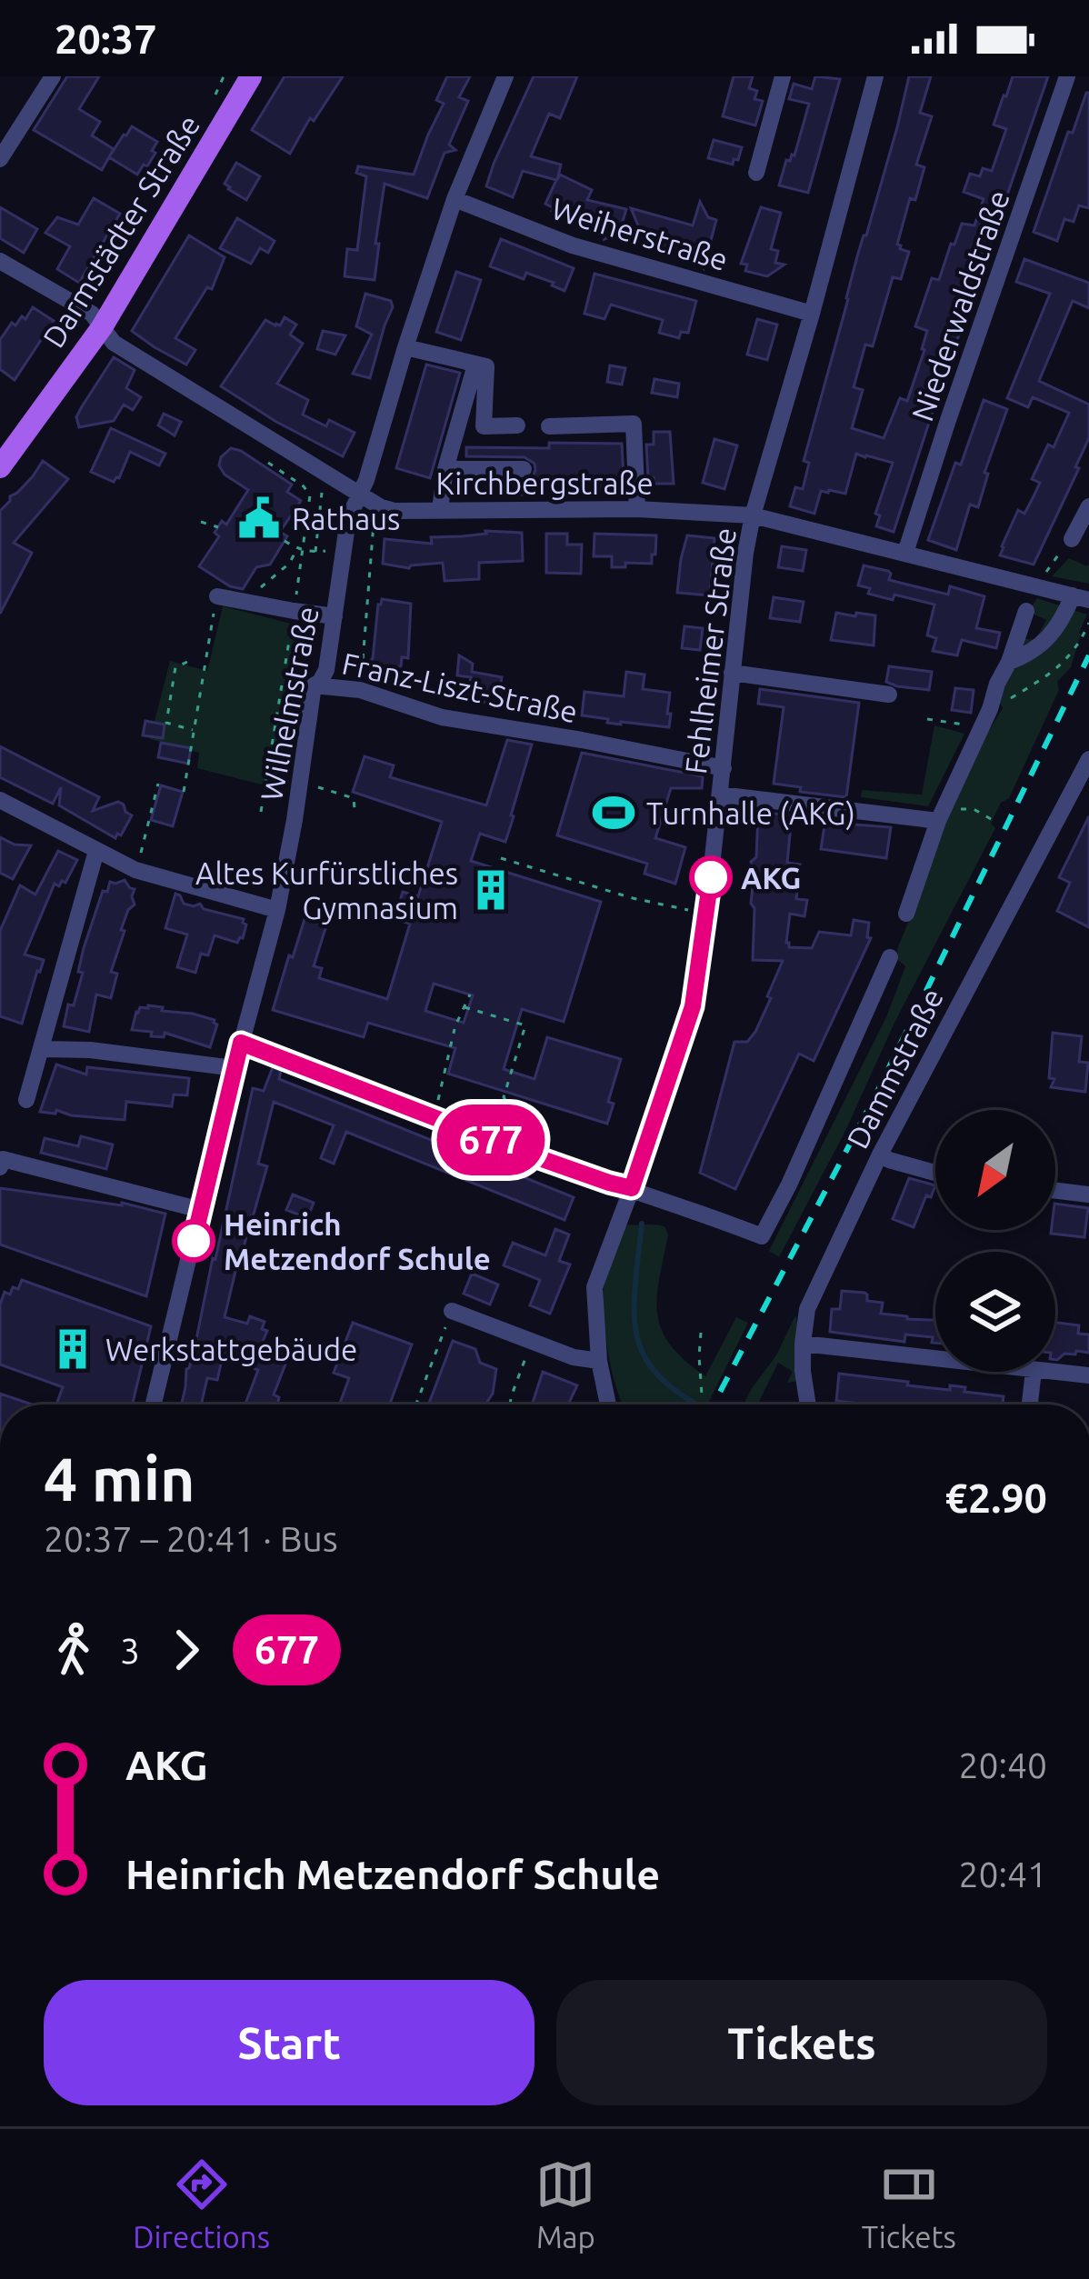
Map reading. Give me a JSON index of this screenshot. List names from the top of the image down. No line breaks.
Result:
{"streets":{"main road":["Darmstädter Straße"],"street":["Weiherstraße","Niederwaldstraße","Kirchbergstraße","Fehlheimer Straße","Franz-Liszt-Straße","Wilhelmstraße","Dammstraße"]},"crossings":[["Darmstädter Straße","Kirchbergstraße"],["Weiherstraße","Fehlheimer Straße"],["Weiherstraße","Wilhelmstraße"],["Niederwaldstraße","Kirchbergstraße"],["Kirchbergstraße","Fehlheimer Straße"],["Kirchbergstraße","Wilhelmstraße"],["Fehlheimer Straße","Franz-Liszt-Straße"],["Franz-Liszt-Straße","Wilhelmstraße"]],"places":{"public building":["Rathaus"],"sports":["Turnhalle (AKG)"],"other":["AKG","Heinrich Metzendorf Schule"],"building":["Altes Kurfürstliches Gymnasium","Werkstattgebäude"]},"lines":["bus line 677"],"north":"bottom left","page":{"status":"20:37","on_map":"677","heading":["4 min","20:37 – 20:41 · Bus","€2.90"],"legs":["3","677"],"list":[{"name":"AKG","value":"20:40"},{"name":"Heinrich Metzendorf Schule","value":"20:41"}],"buttons":["Start","Tickets"],"tabs":["Directions","Map","Tickets"]}}
